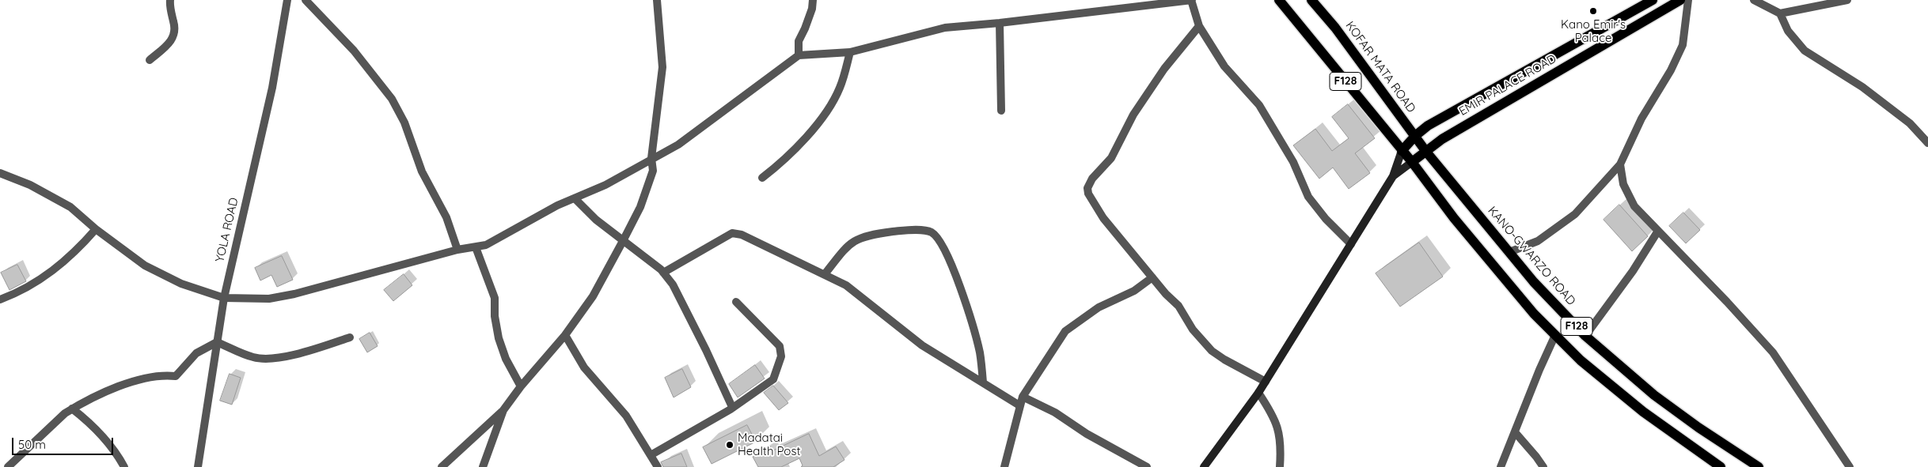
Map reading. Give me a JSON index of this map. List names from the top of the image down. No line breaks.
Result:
{"streets":{"main road":["KOFAR MATA ROAD","F128","EMIR PALACE ROAD","KANO-GWARZO ROAD"],"street":["YOLA ROAD"]},"crossings":[["KOFAR MATA ROAD","EMIR PALACE ROAD"],["KOFAR MATA ROAD","KANO-GWARZO ROAD"],["F128","EMIR PALACE ROAD"],["EMIR PALACE ROAD","KANO-GWARZO ROAD"]],"places":["Kano Emir's Palace","Madatai Health Post"],"scale_bar":"50 m"}
